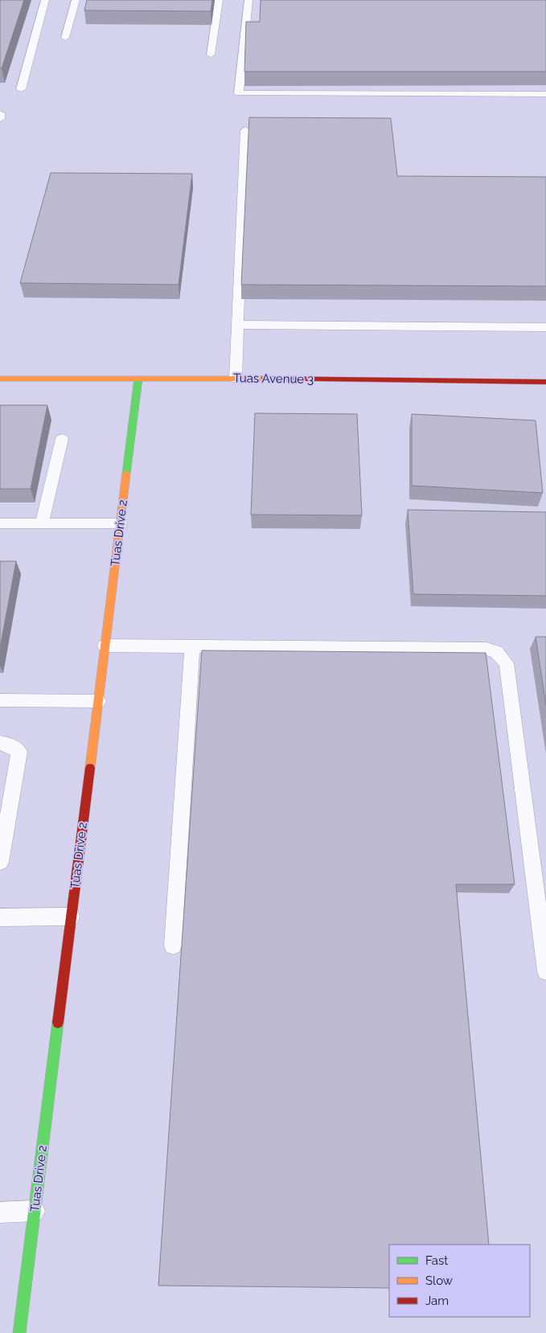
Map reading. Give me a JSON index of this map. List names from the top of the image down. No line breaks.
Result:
{"streets":{"street":["Tuas Avenue 3","Tuas Drive 2"]},"crossings":[["Tuas Avenue 3","Tuas Drive 2"]],"legend":["Fast","Slow","Jam"]}
